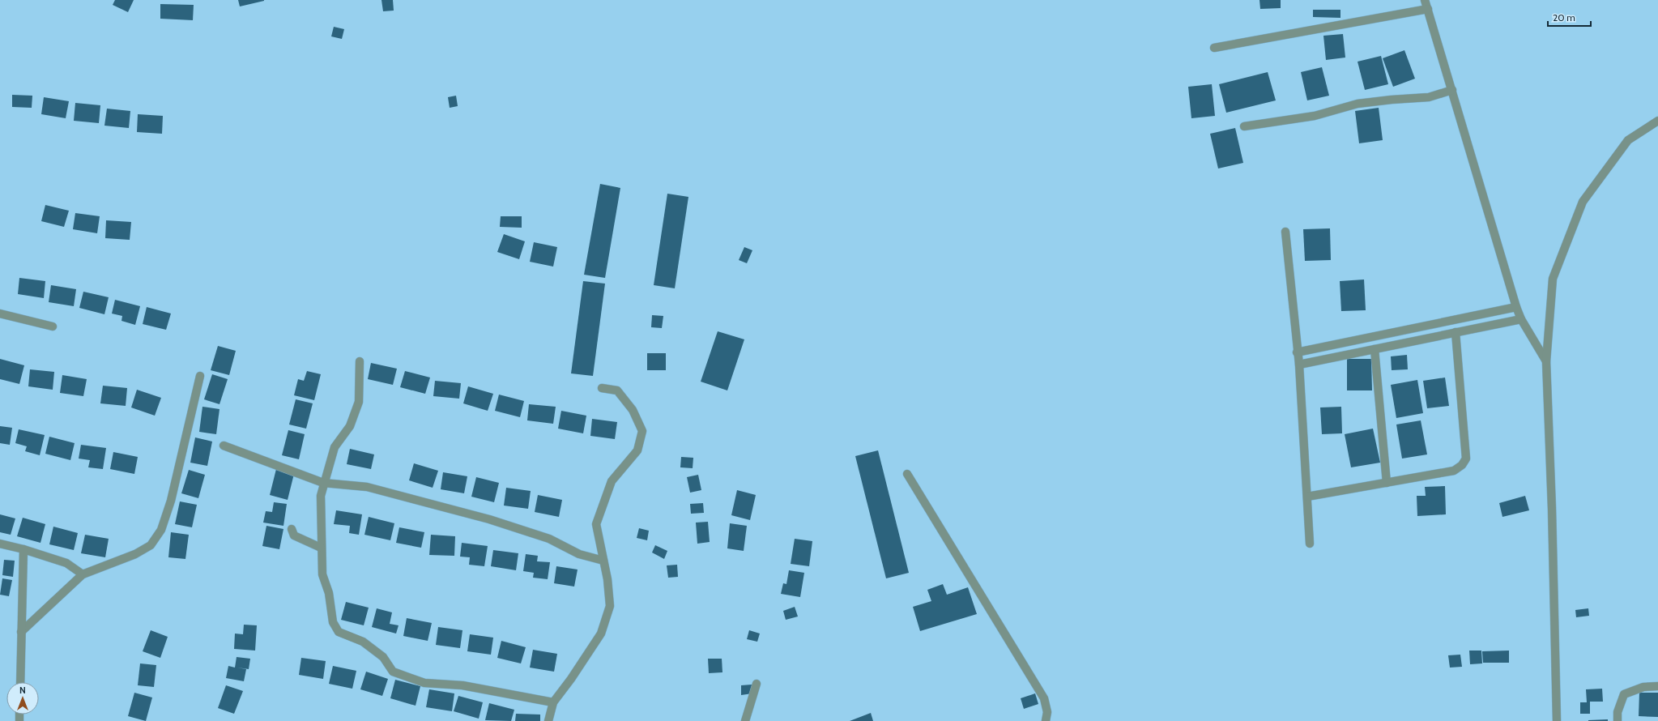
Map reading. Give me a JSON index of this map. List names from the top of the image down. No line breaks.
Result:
{"scale_bar":"20 m","north":"top"}
